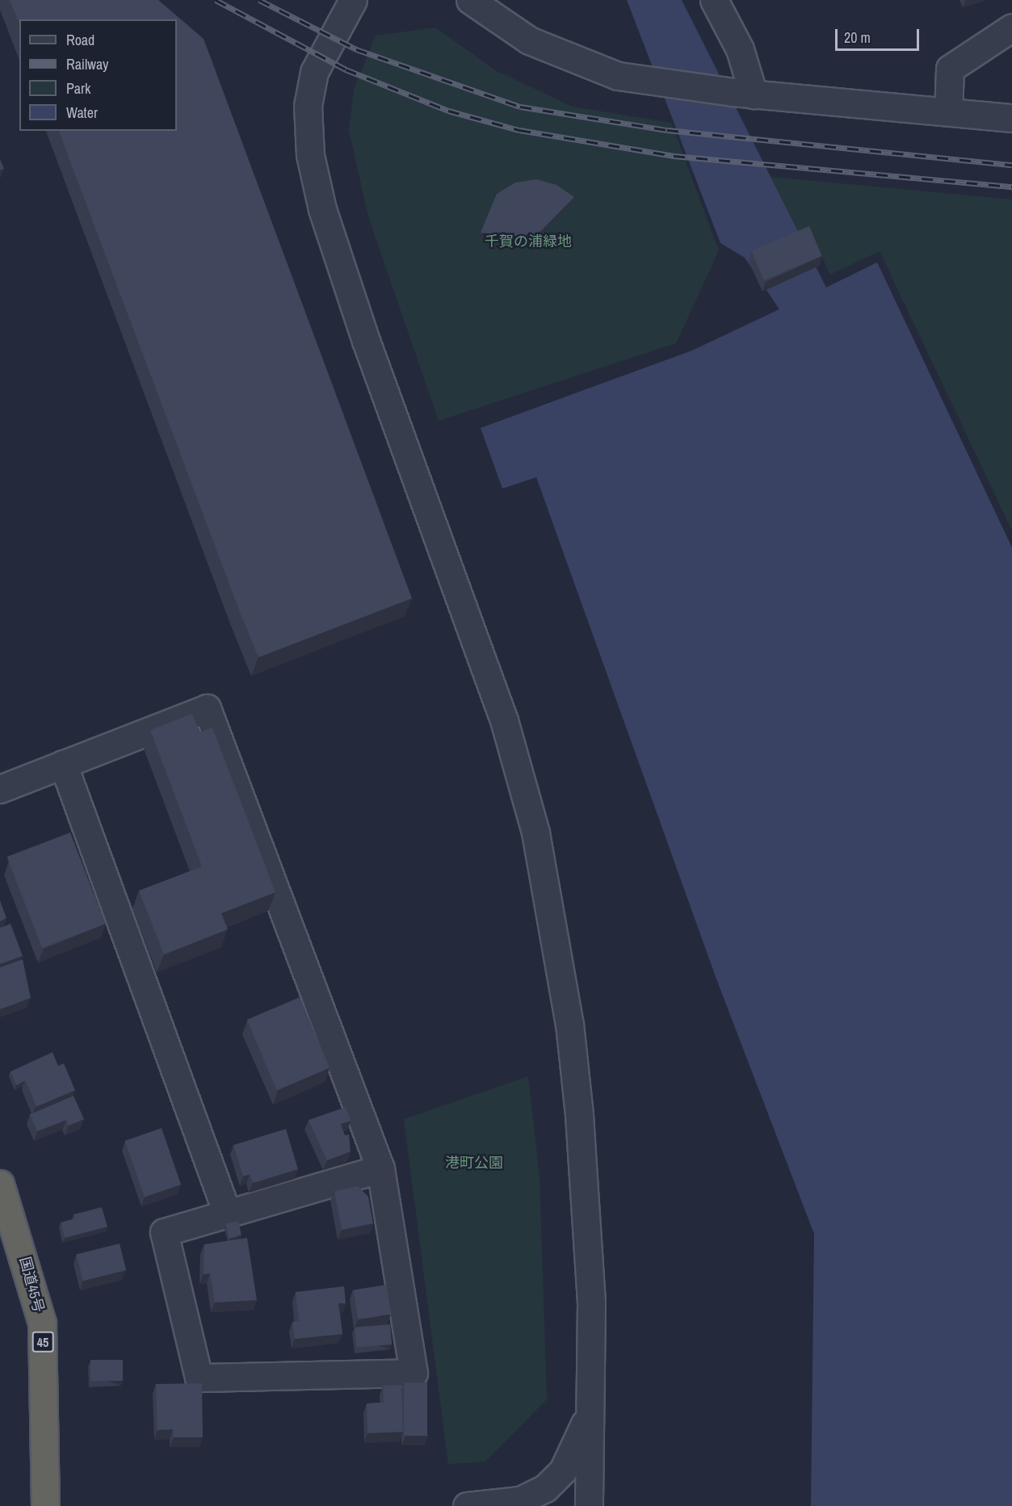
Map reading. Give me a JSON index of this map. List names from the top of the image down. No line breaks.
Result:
{"streets":{"highway":["国道45号","45"]},"parks":["千賀の浦緑地","港町公園"],"legend":["Road","Railway","Park","Water"],"scale_bar":"20 m"}
